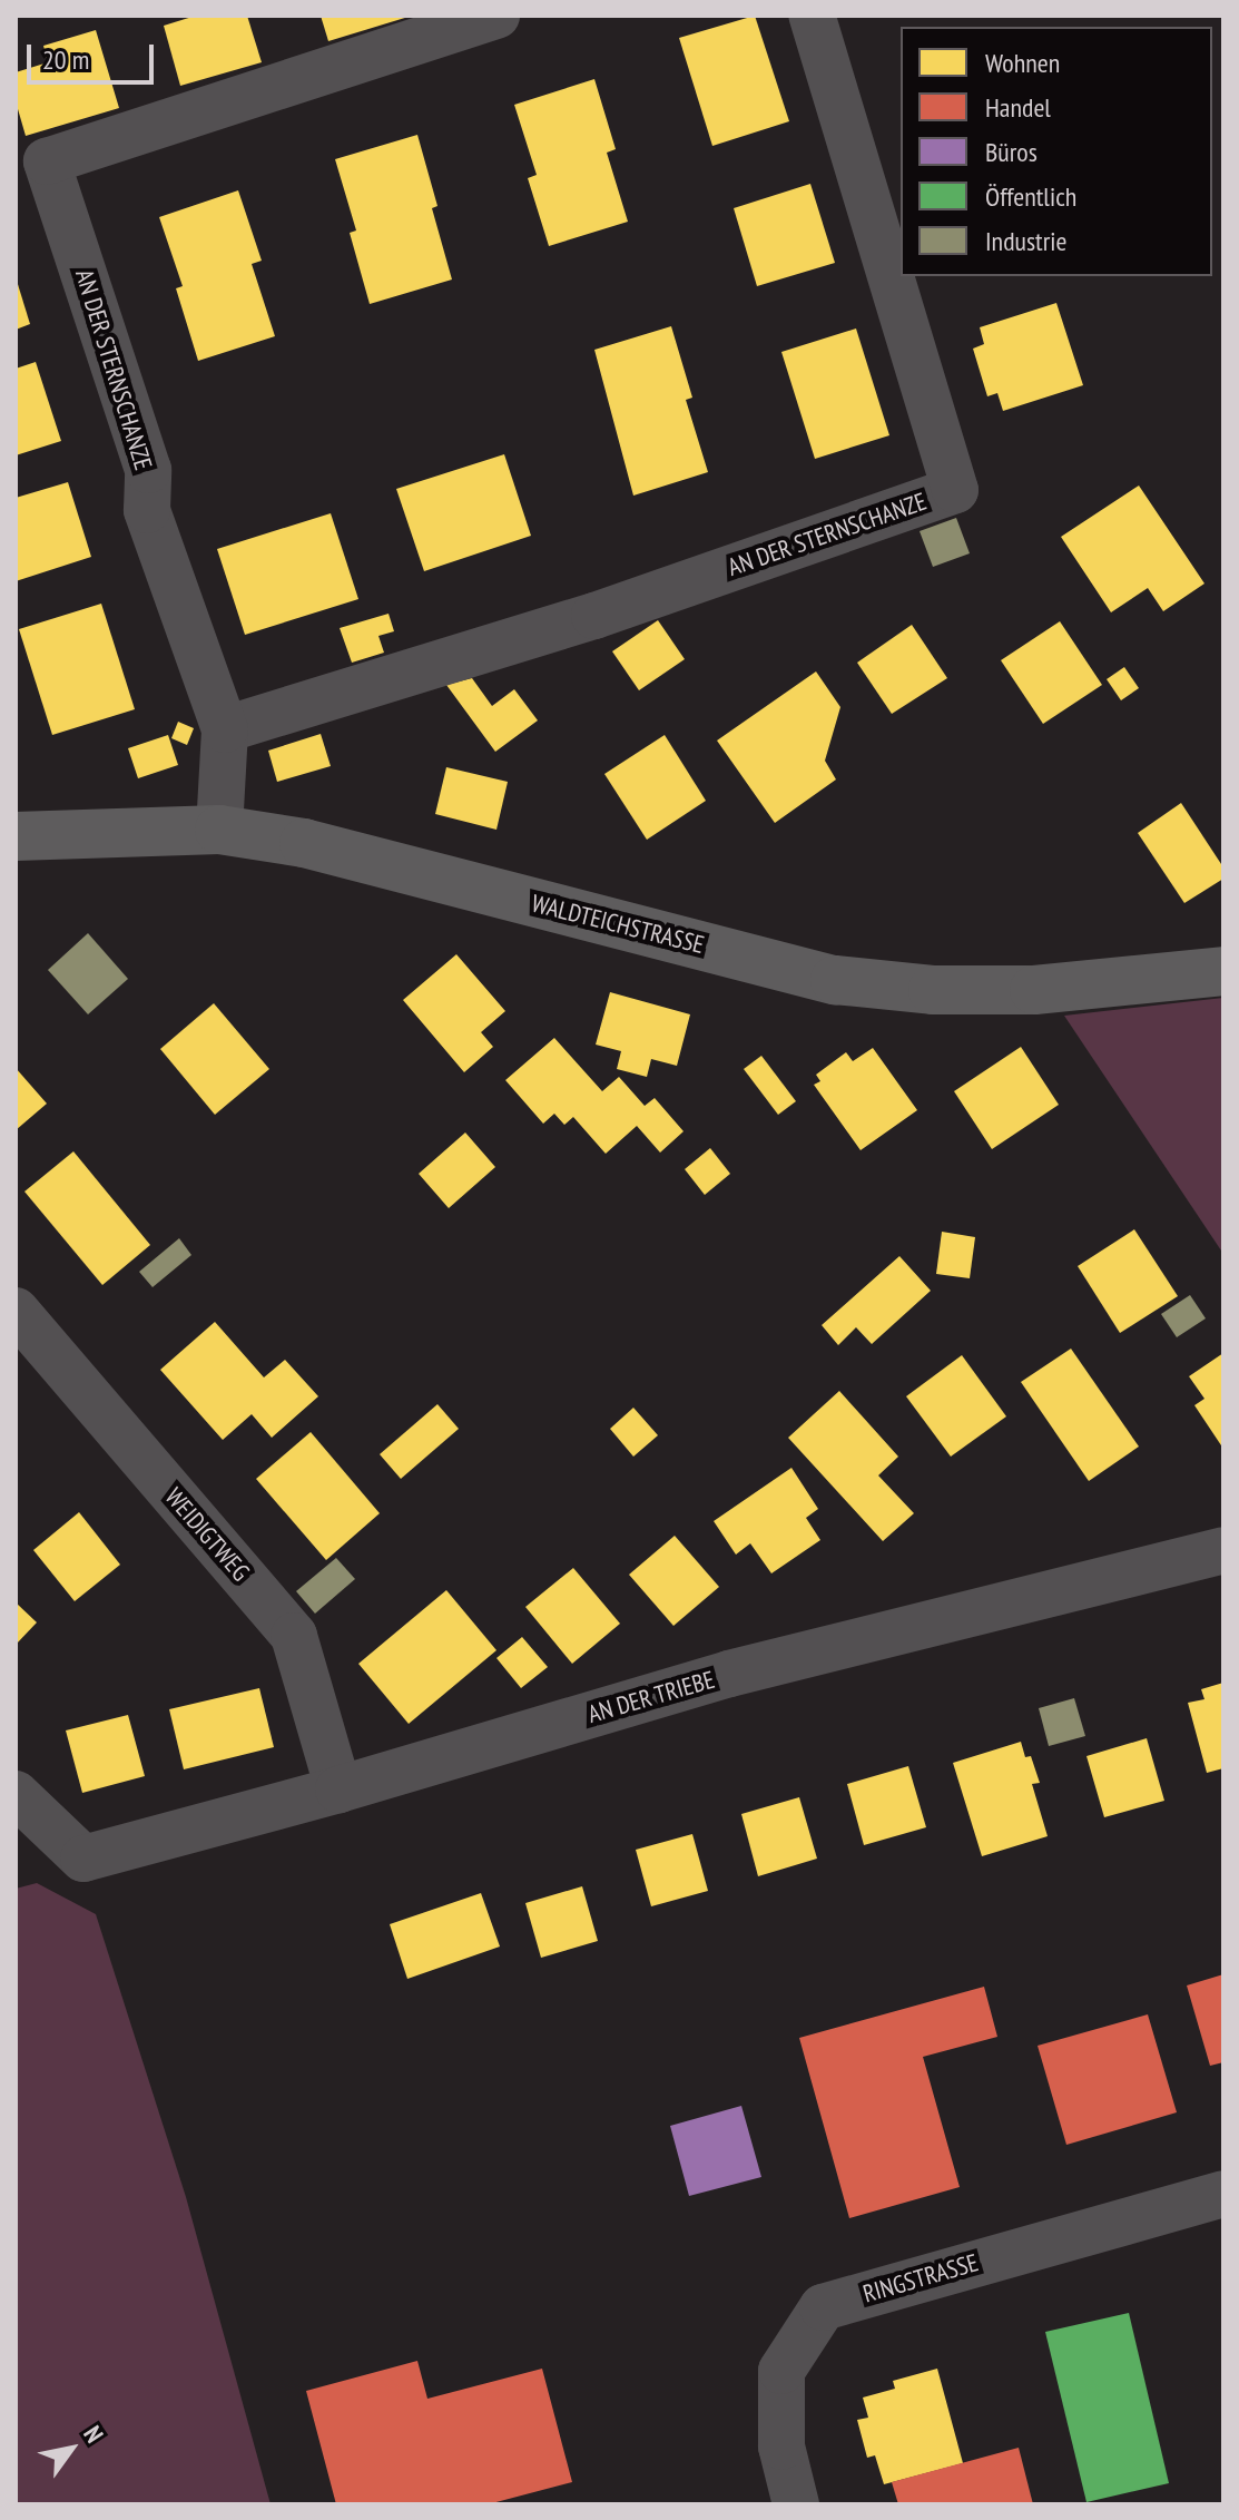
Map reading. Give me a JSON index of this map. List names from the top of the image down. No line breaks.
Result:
{"streets":{"street":["AN DER STERNSCHANZE","WALDTEICHSTRASSE","WEIDIGTWEG","AN DER TRIEBE","RINGSTRASSE"]},"crossings":[["AN DER STERNSCHANZE","WALDTEICHSTRASSE"],["WEIDIGTWEG","AN DER TRIEBE"]],"legend":["Wohnen","Handel","Büros","Öffentlich","Industrie"],"scale_bar":"20 m","north":"top right"}
